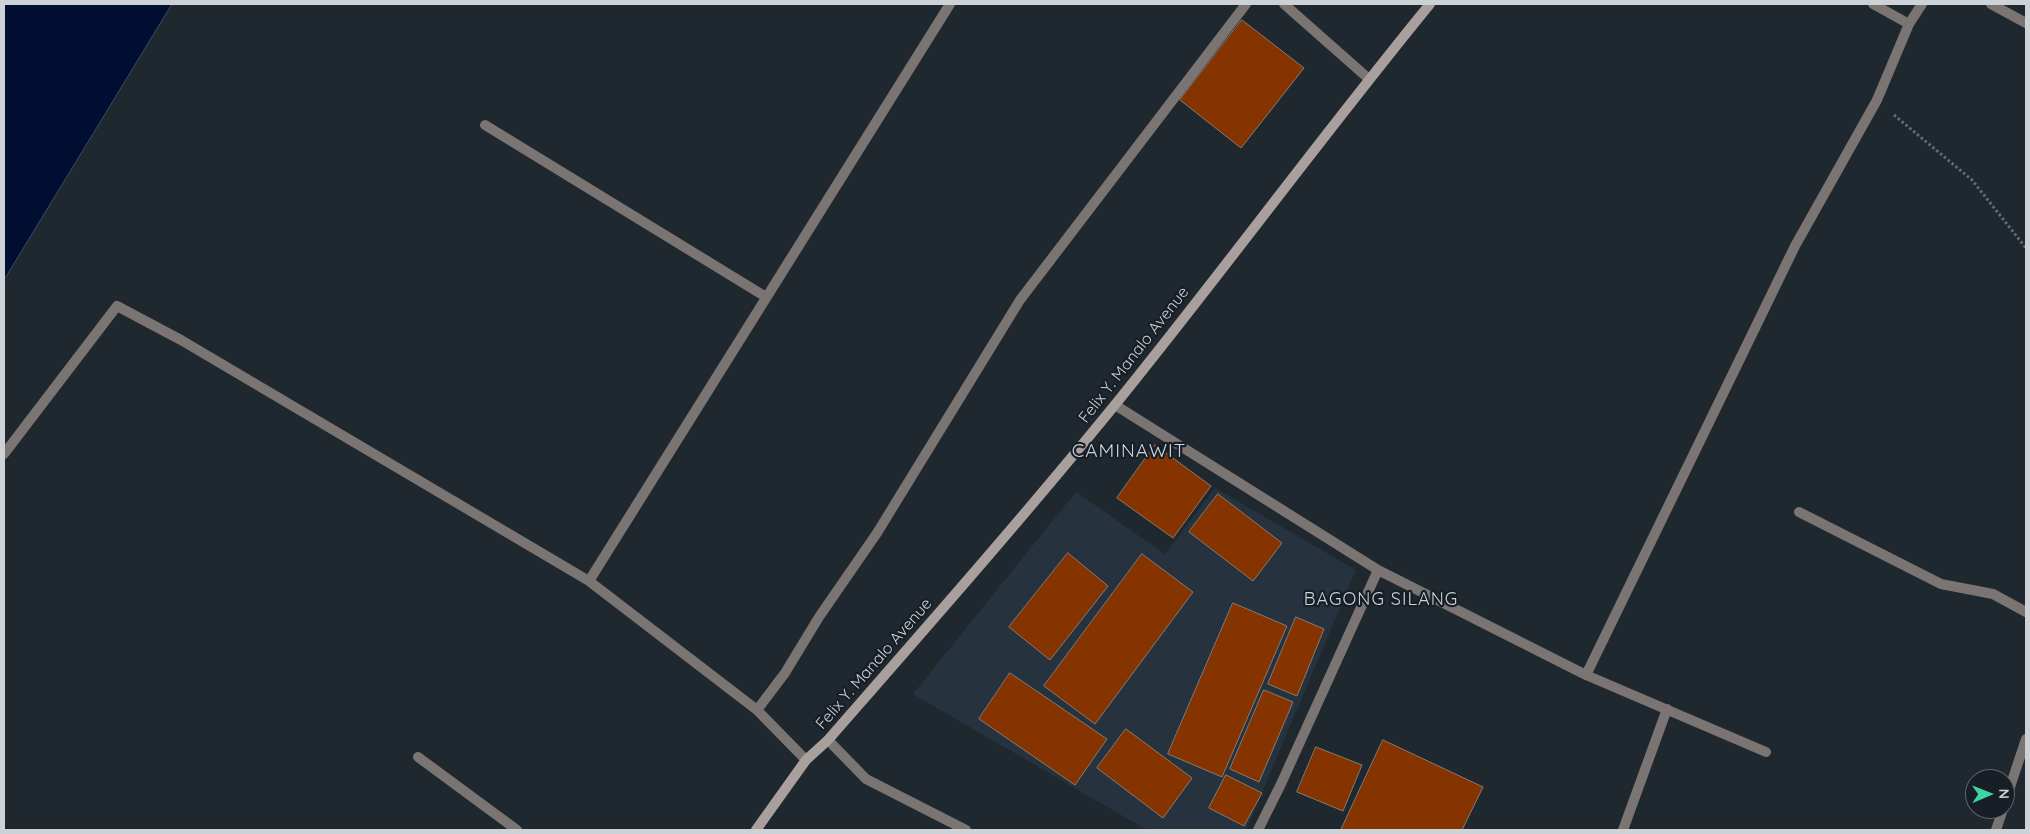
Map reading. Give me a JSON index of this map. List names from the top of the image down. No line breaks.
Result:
{"streets":{"main road":["Felix Y. Manalo Avenue"]},"districts":["CAMINAWIT","BAGONG SILANG"],"north":"right"}
